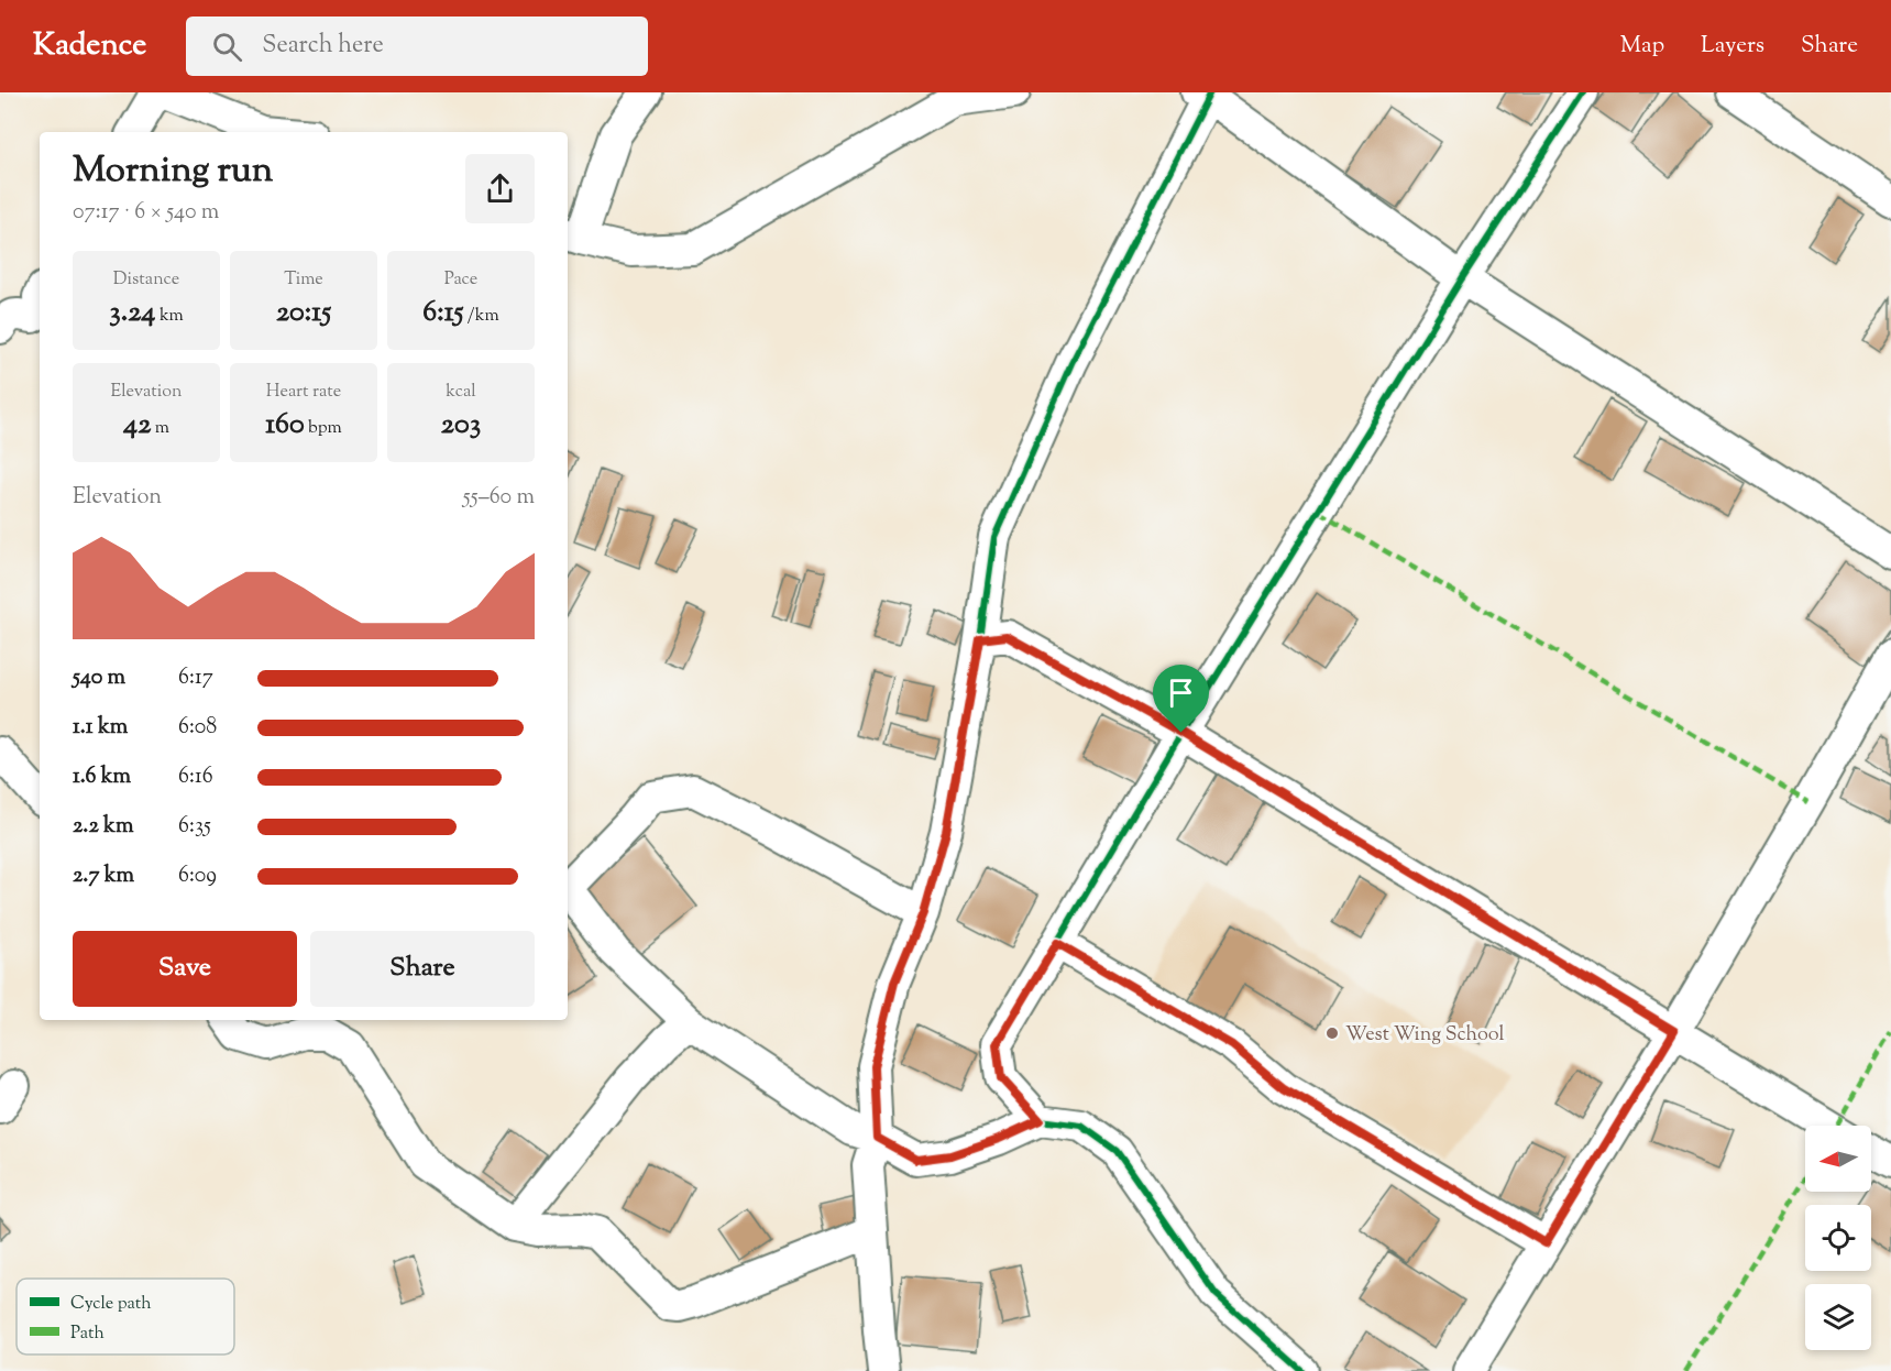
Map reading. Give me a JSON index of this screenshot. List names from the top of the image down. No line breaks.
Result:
{"places":["West Wing School"],"legend":["Cycle path","Path"],"north":"left","page":{"header":"Kadence","search":"Search here","nav":["Map","Layers","Share"],"heading":["Morning run","07:17 · 6 × 540 m"],"stats":[["Distance","3.24 km"],["Time","20:15"],["Pace","6:15 /km"],["Elevation","42 m"],["Heart rate","160 bpm"],["kcal","203"]],"chart":["Elevation","55–60 m"],"list":[{"name":"540 m","note":"6:17"},{"name":"1.1 km","note":"6:08"},{"name":"1.6 km","note":"6:16"},{"name":"2.2 km","note":"6:35"},{"name":"2.7 km","note":"6:09"}],"buttons":["Save","Share"]}}
